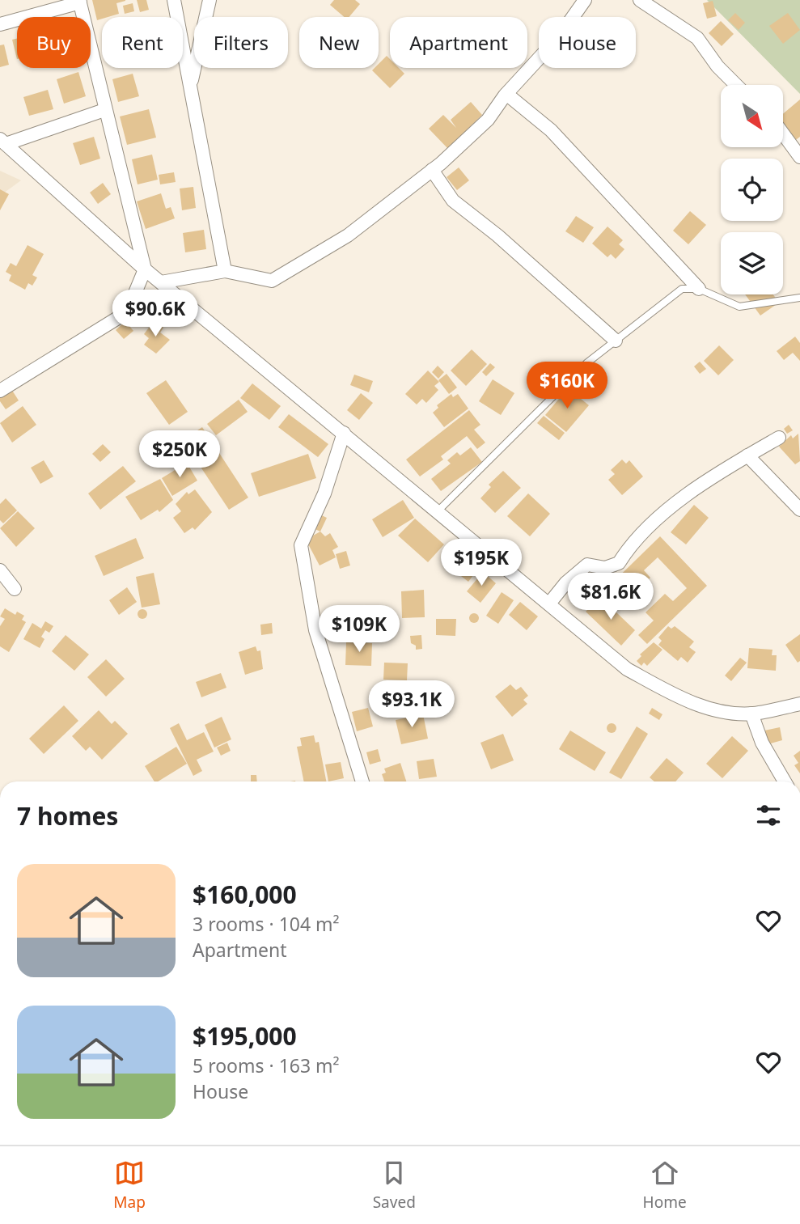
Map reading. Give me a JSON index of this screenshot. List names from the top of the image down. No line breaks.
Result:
{"north":"bottom right","page":{"chip":["Buy","Rent","Filters","New","Apartment","House"],"price":["$90.6K","$160K","$250K","$195K","$81.6K","$109K","$93.1K"],"heading":"7 homes","list":[{"name":"$160,000","note":"3 rooms · 104 m² · Apartment"},{"name":"$195,000","note":"5 rooms · 163 m² · House"}],"tabs":["Map","Saved","Home"]}}
